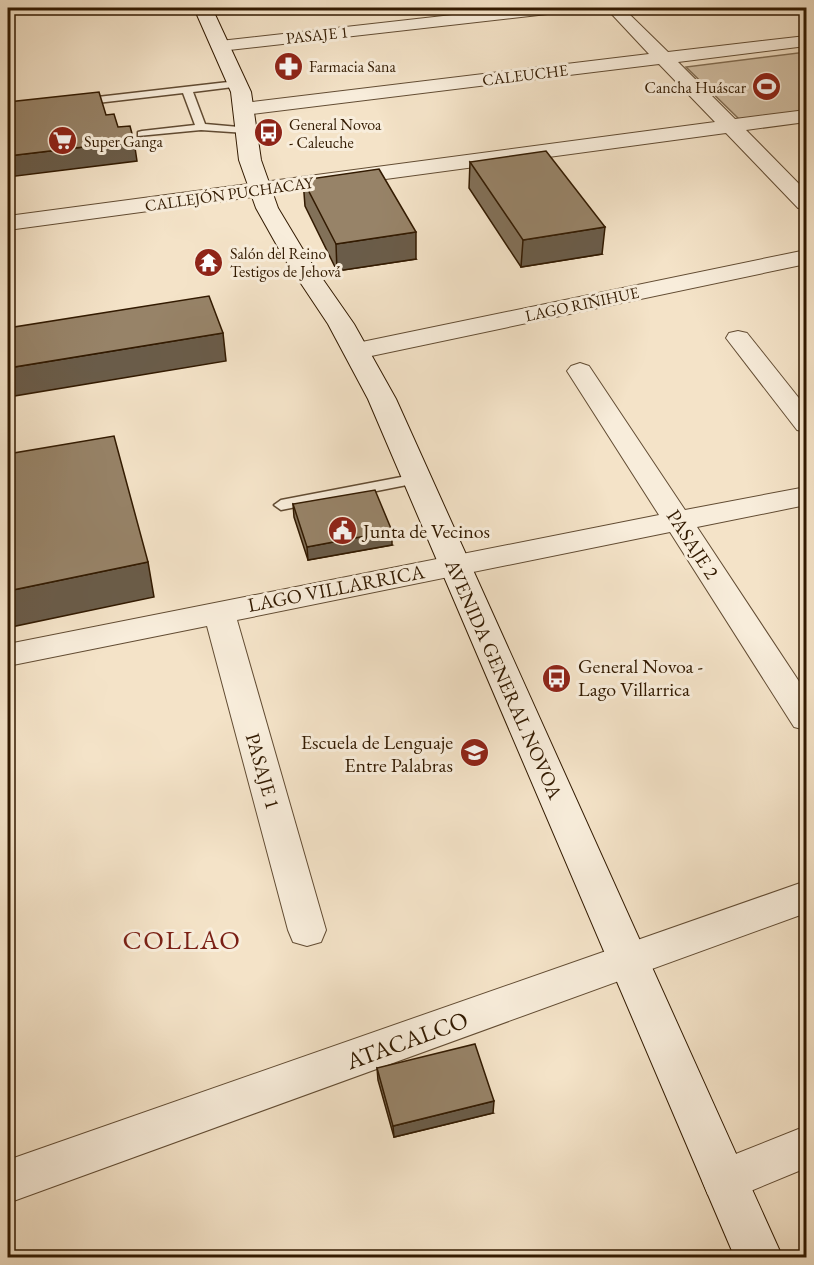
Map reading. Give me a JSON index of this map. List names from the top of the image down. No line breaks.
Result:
{"streets":{"main road":["AVENIDA GENERAL NOVOA"],"street":["PASAJE 1","CALEUCHE","CALLEJÓN PUCHACAY","LAGO RIÑIHUE","PASAJE 2","LAGO VILLARRICA","ATACALCO"]},"crossings":[["PASAJE 1","LAGO VILLARRICA"],["PASAJE 1","AVENIDA GENERAL NOVOA"],["CALEUCHE","AVENIDA GENERAL NOVOA"],["CALLEJÓN PUCHACAY","AVENIDA GENERAL NOVOA"],["LAGO RIÑIHUE","AVENIDA GENERAL NOVOA"],["PASAJE 2","LAGO VILLARRICA"],["LAGO VILLARRICA","AVENIDA GENERAL NOVOA"],["AVENIDA GENERAL NOVOA","ATACALCO"]],"districts":["COLLAO"],"places":{"pharmacy":["Farmacia Sana"],"sports":["Cancha Huáscar"],"bus stop":["General Novoa - Caleuche","General Novoa - Lago Villarrica"],"supermarket":["Super Ganga"],"temple":["Salón del Reino Testigos de Jehová"],"public building":["Junta de Vecinos"],"school or university":["Escuela de Lenguaje Entre Palabras"]}}
